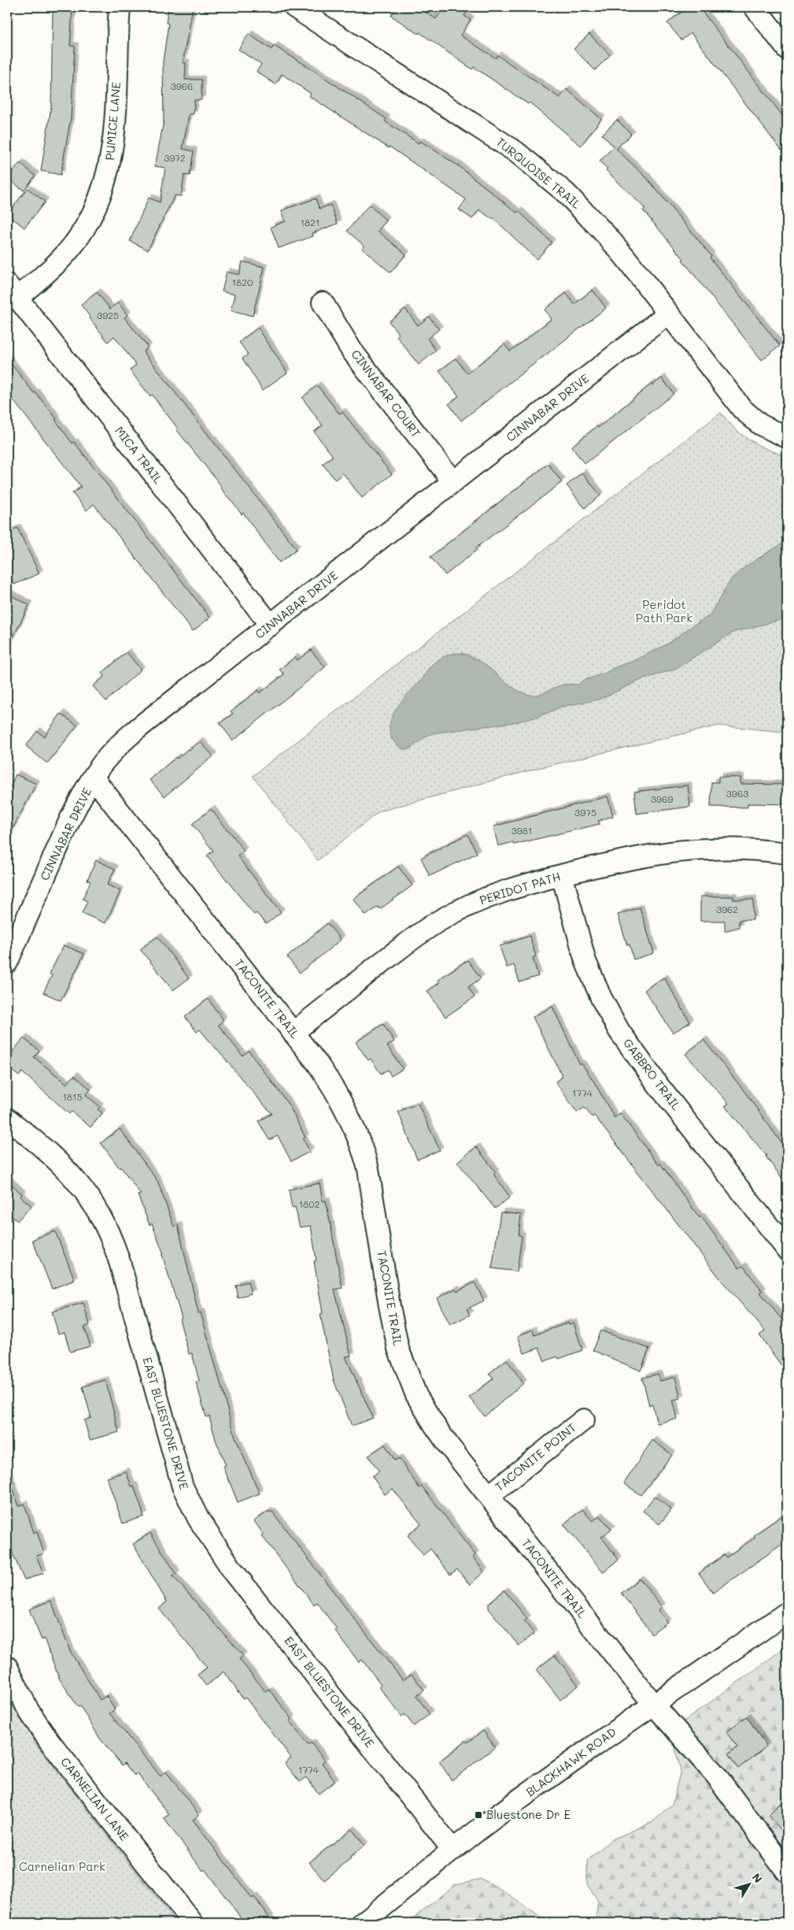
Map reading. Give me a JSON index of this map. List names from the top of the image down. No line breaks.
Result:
{"streets":{"street":["PUMICE LANE","TURQUOISE TRAIL","CINNABAR COURT","CINNABAR DRIVE","MICA TRAIL","PERIDOT PATH","TACONITE TRAIL","GABBRO TRAIL","EAST BLUESTONE DRIVE","TACONITE POINT","BLACKHAWK ROAD","CARNELIAN LANE"]},"crossings":[["PUMICE LANE","MICA TRAIL"],["TURQUOISE TRAIL","CINNABAR DRIVE"],["CINNABAR COURT","CINNABAR DRIVE"],["CINNABAR DRIVE","MICA TRAIL"],["CINNABAR DRIVE","TACONITE TRAIL"],["PERIDOT PATH","TACONITE TRAIL"],["PERIDOT PATH","GABBRO TRAIL"],["TACONITE TRAIL","TACONITE POINT"],["TACONITE TRAIL","BLACKHAWK ROAD"],["EAST BLUESTONE DRIVE","BLACKHAWK ROAD"]],"parks":["Peridot Path Park","Carnelian Park"],"places":{"transit":["Bluestone Dr E"]},"house_numbers":["3966","3972","1821","1820","3925","3963","3969","3975","3981","3962","1774","1815","1802","1774"],"north":"top right"}
